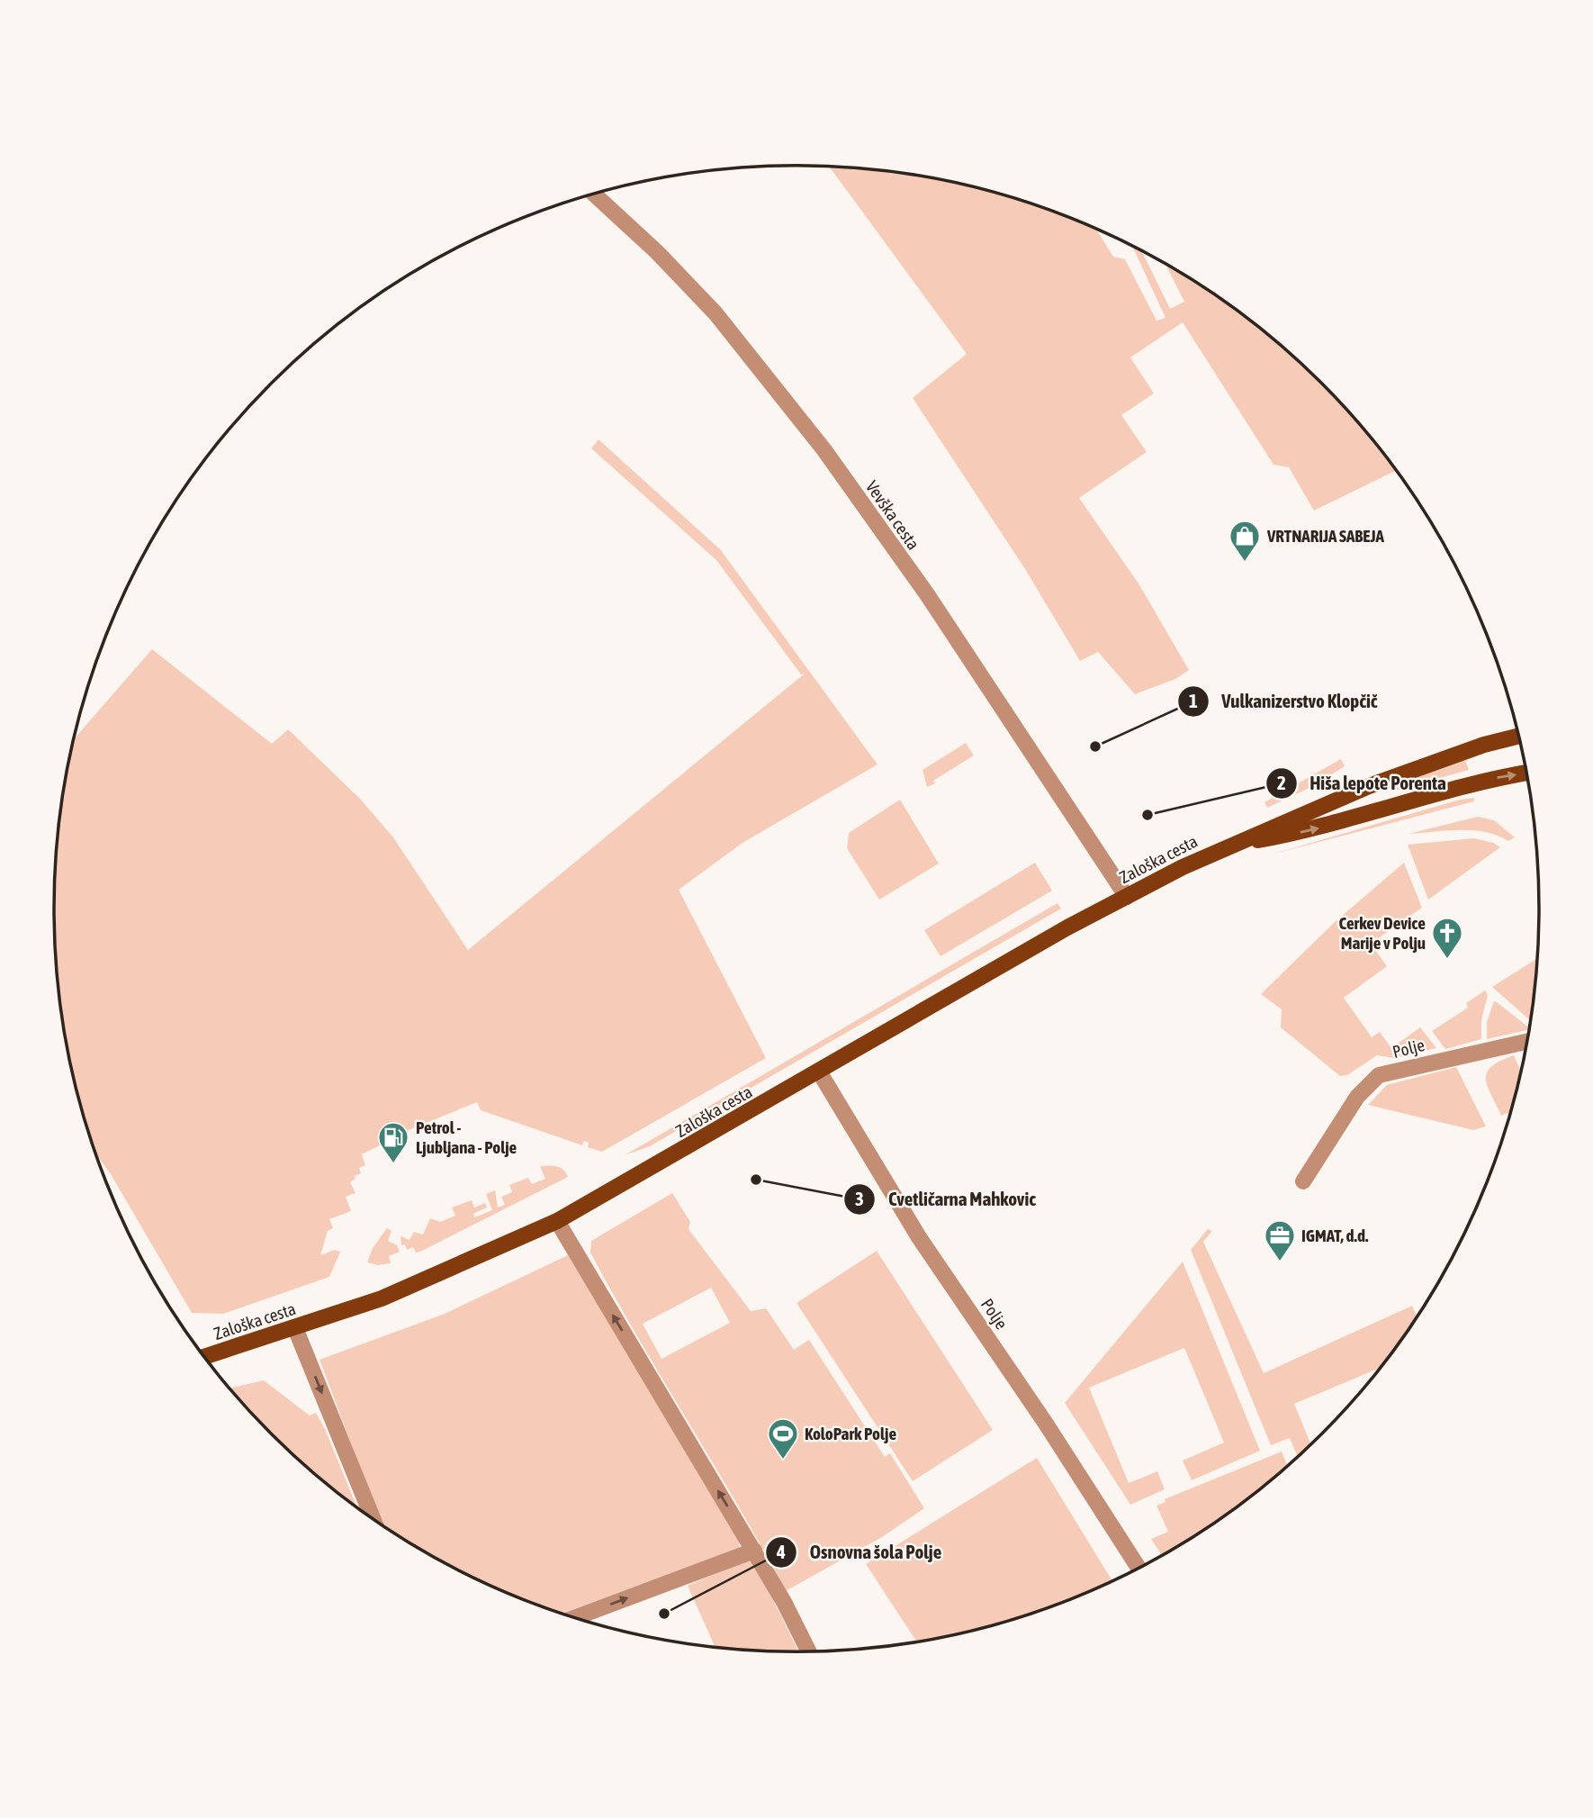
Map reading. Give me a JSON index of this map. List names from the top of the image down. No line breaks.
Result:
{"streets":{"main road":["Zaloška cesta"],"street":["Vevška cesta","Polje"]},"crossings":[["Vevška cesta","Zaloška cesta"],["Zaloška cesta","Polje"]],"places":{"shop":["VRTNARIJA SABEJA"],"other":["Vulkanizerstvo Klopčič","Hiša lepote Porenta","Cvetličarna Mahkovic","Osnovna šola Polje"],"church":["Cerkev Device Marije v Polju"],"fuel station":["Petrol - Ljubljana - Polje"],"office":["IGMAT, d.d."],"sports":["KoloPark Polje"]}}
